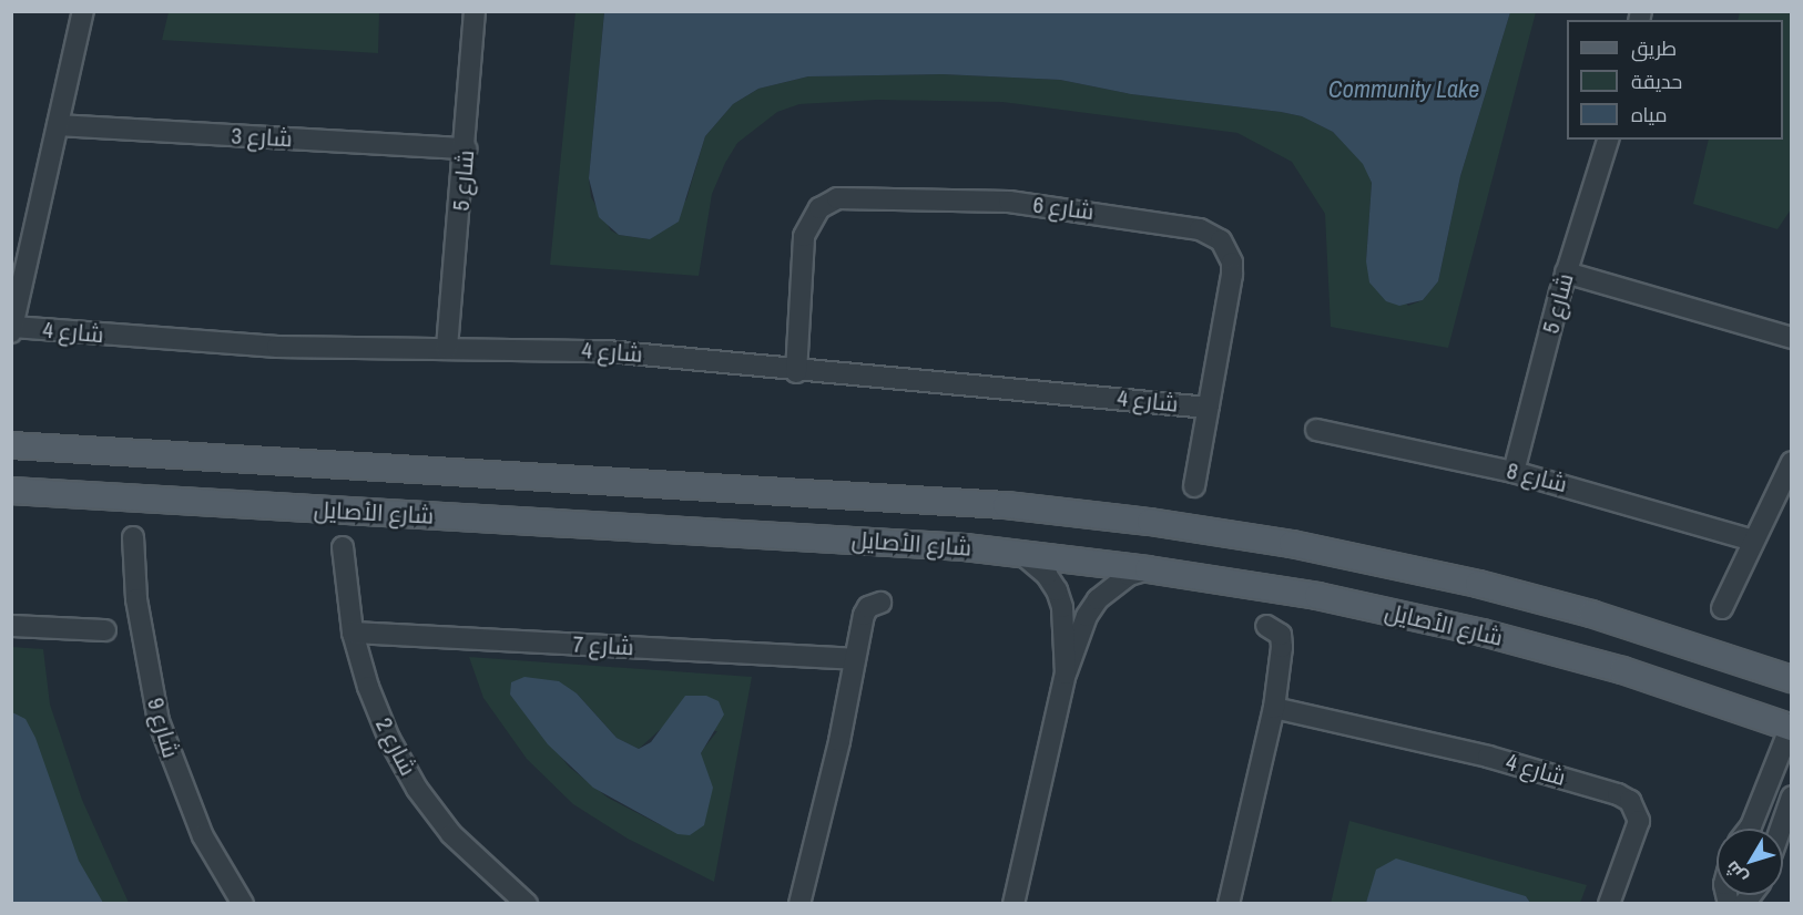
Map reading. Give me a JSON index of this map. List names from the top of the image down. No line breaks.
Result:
{"streets":{"main road":["شارع الأصايل"],"street":["شارع 3","شارع 5","شارع 6","شارع 4","شارع 8","شارع 7","شارع 9","شارع 2"]},"crossings":[["شارع 3","شارع 5"],["شارع 5","شارع 4"],["شارع 5","شارع 8"],["شارع 6","شارع 4"],["شارع 7","شارع 2"]],"water":["Community Lake"],"legend":["طريق","حديقة","مياه"],"north":"bottom left"}
